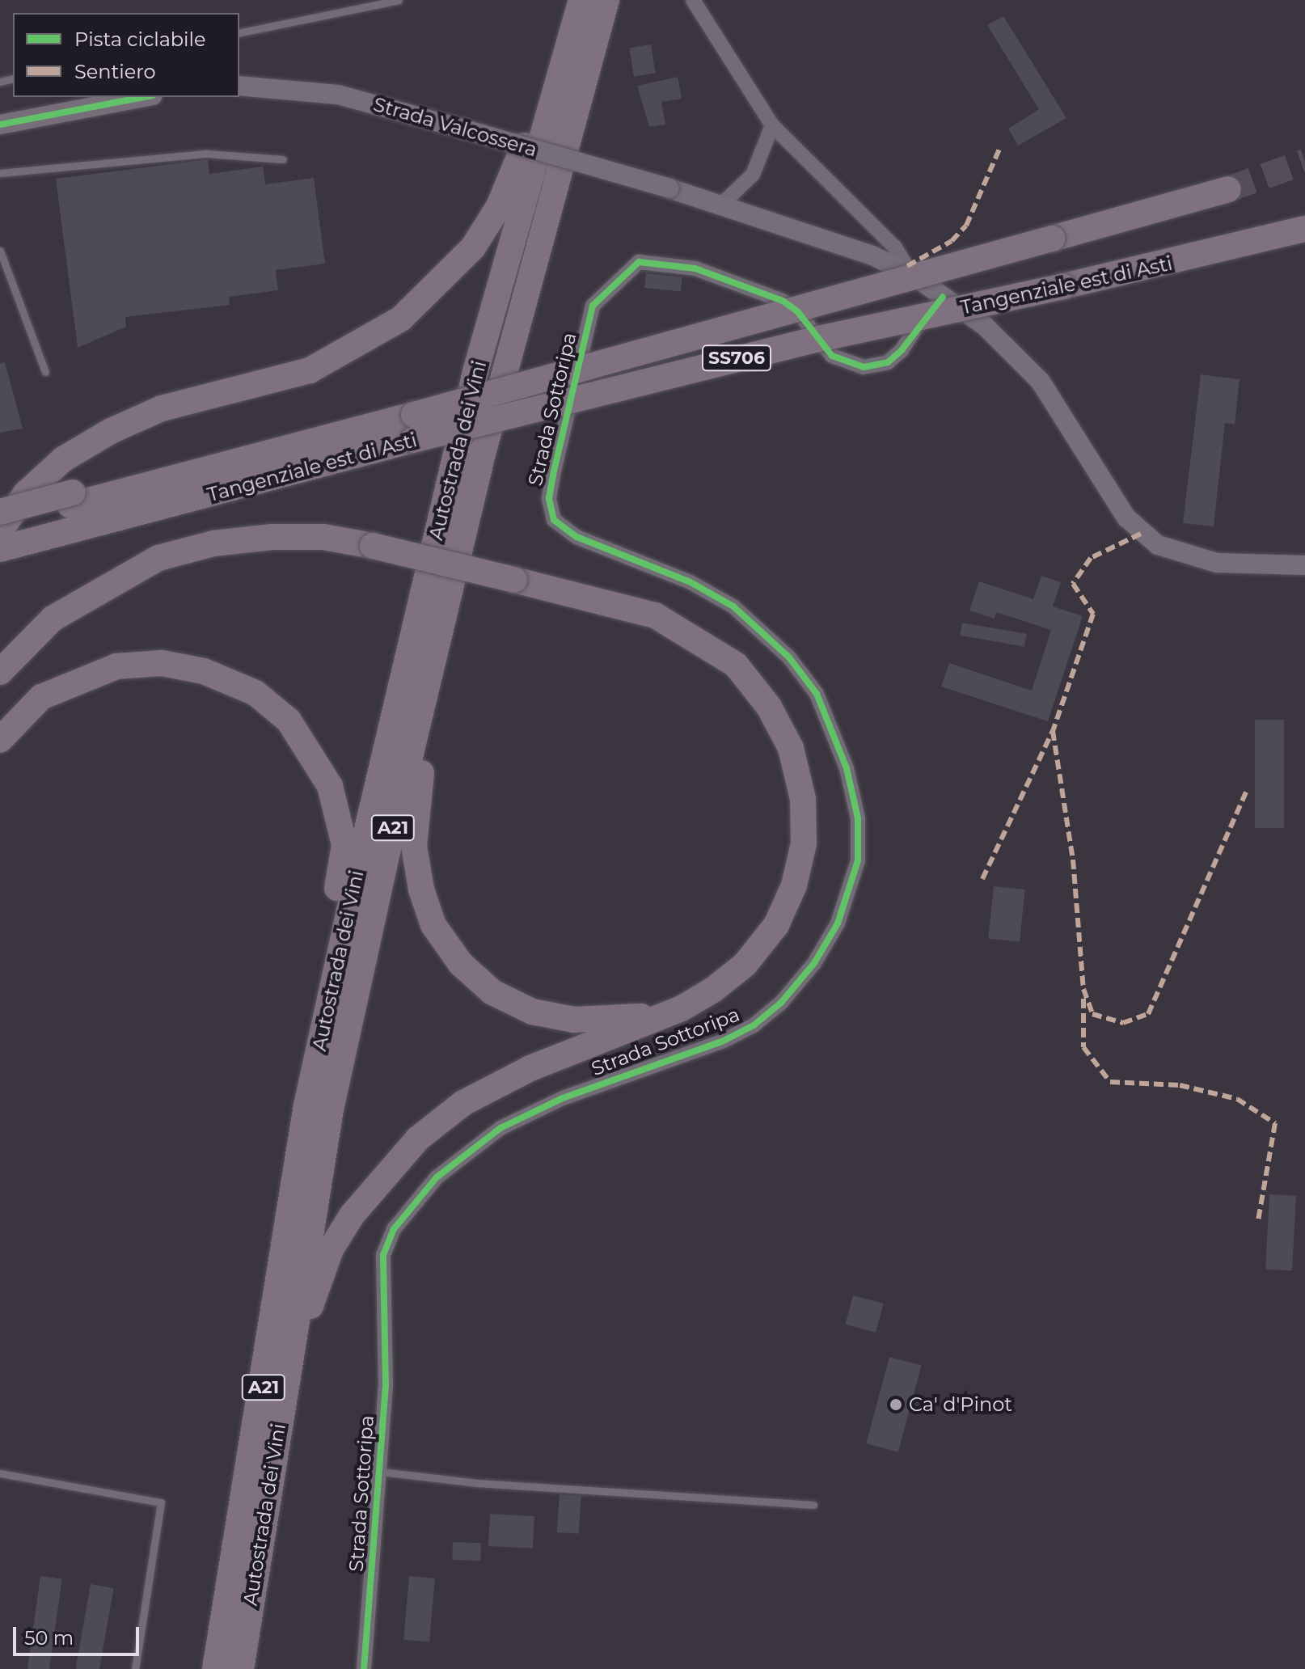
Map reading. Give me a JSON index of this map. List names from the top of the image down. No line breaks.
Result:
{"streets":{"highway":["Tangenziale est di Asti","SS706","Autostrada dei Vini","A21"],"street":["Strada Valcossera","Strada Sottoripa"]},"crossings":[["Strada Valcossera","Strada Sottoripa"]],"places":["Ca' d'Pinot"],"legend":["Pista ciclabile","Sentiero"],"scale_bar":"50 m"}
